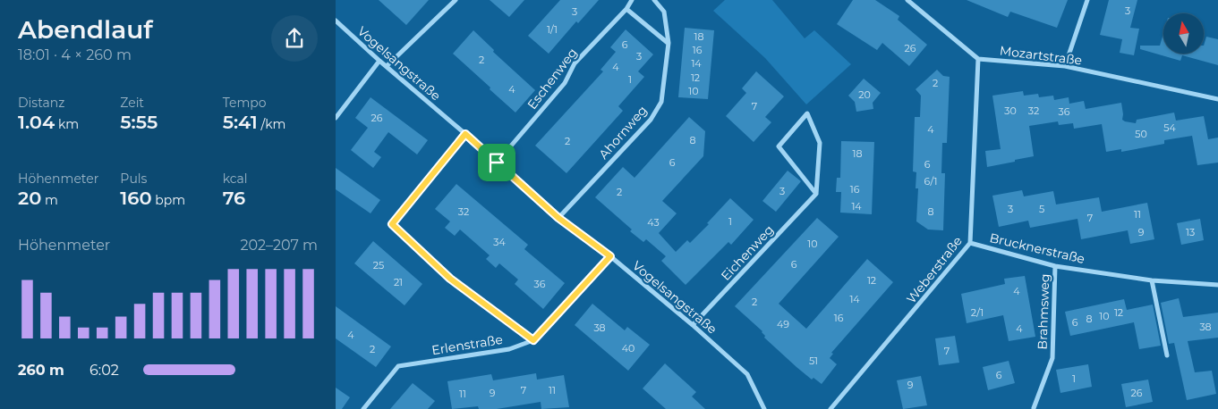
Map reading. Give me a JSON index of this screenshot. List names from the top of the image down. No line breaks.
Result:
{"streets":{"street":["Mozartstraße","Vogelsangstraße","Eschenweg","Ahornweg","Brucknerstraße","Eichenweg","Weberstraße","Brahmsweg","Erlenstraße"]},"crossings":[["Mozartstraße","Weberstraße"],["Vogelsangstraße","Eschenweg"],["Vogelsangstraße","Ahornweg"],["Vogelsangstraße","Eichenweg"],["Vogelsangstraße","Erlenstraße"],["Brucknerstraße","Weberstraße"],["Brucknerstraße","Brahmsweg"]],"house_numbers":["3","3","1/1","18","6","26","16","3","2","14","4","12","1","2","4","10","20","7","30","32","36","26","54","4","50","8","2","18","6","6","6/1","16","3","2","14","3","5","32","8","11","7","1","43","9","13","34","10","6","25","12","21","36","4","14","2","2/1","12","10","16","8","6","49","38","38","4","4","40","2","7","51","6","1","9","7","11","9","26","11"],"north":"top","page":{"heading":["Abendlauf","18:01 · 4 × 260 m"],"stats":[["Distanz","1.04 km"],["Zeit","5:55"],["Tempo","5:41 /km"],["Höhenmeter","20 m"],["Puls","160 bpm"],["kcal","76"]],"chart":["Höhenmeter","202–207 m"],"list":[{"name":"260 m","note":"6:02"}]}}
